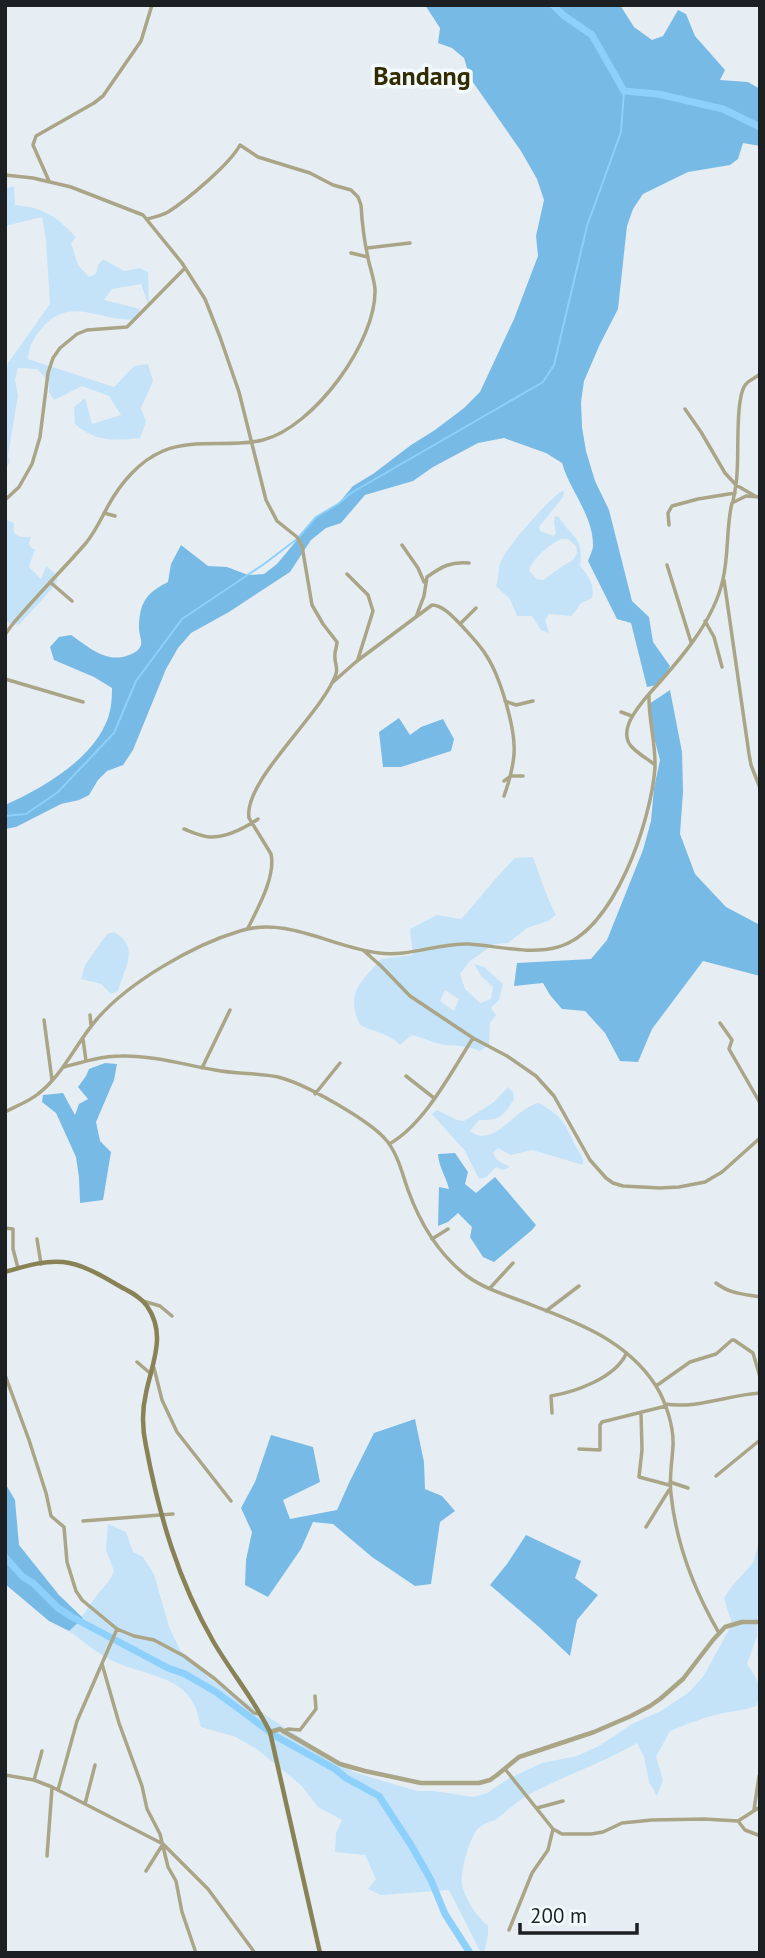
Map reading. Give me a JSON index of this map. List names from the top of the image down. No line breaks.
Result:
{"districts":["Bandang"],"scale_bar":"200 m"}
